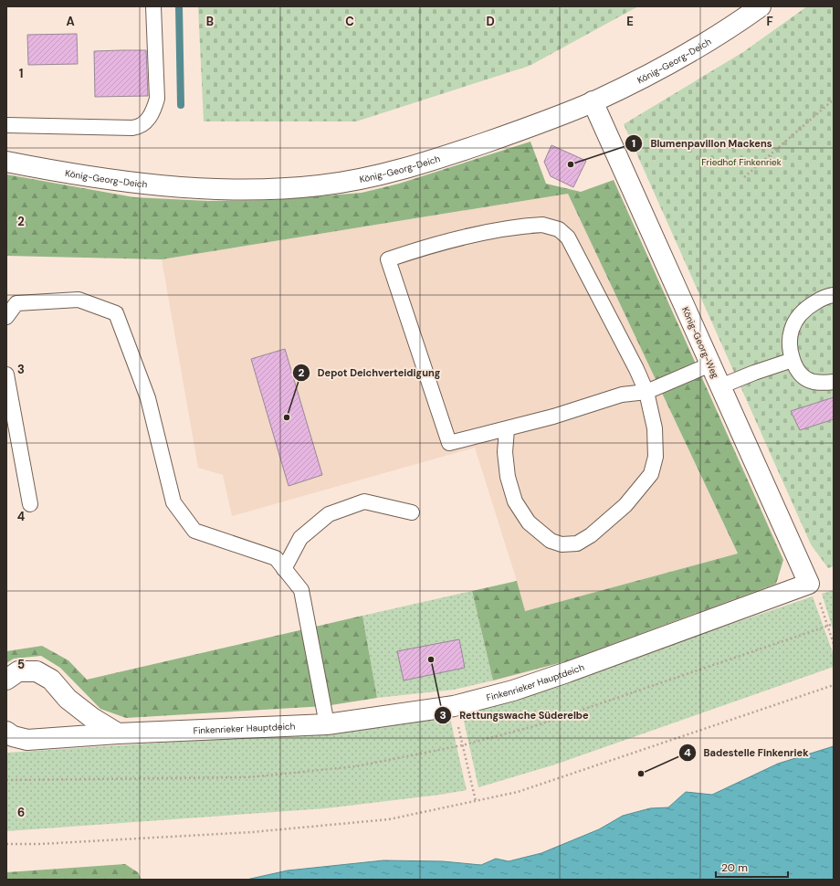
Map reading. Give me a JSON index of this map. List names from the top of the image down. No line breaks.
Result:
{"streets":{"street":["König-Georg-Deich","König-Georg-Weg","Finkenrieker Hauptdeich"]},"crossings":[["König-Georg-Deich","König-Georg-Weg"],["König-Georg-Weg","Finkenrieker Hauptdeich"]],"parks":["Friedhof Finkenriek"],"places":["Blumenpavillon Mackens","Depot Deichverteidigung","Rettungswache Süderelbe","Badestelle Finkenriek"],"scale_bar":"20 m","grid":{"columns":["A","B","C","D","E","F"],"rows":["1","2","3","4","5","6"]}}
